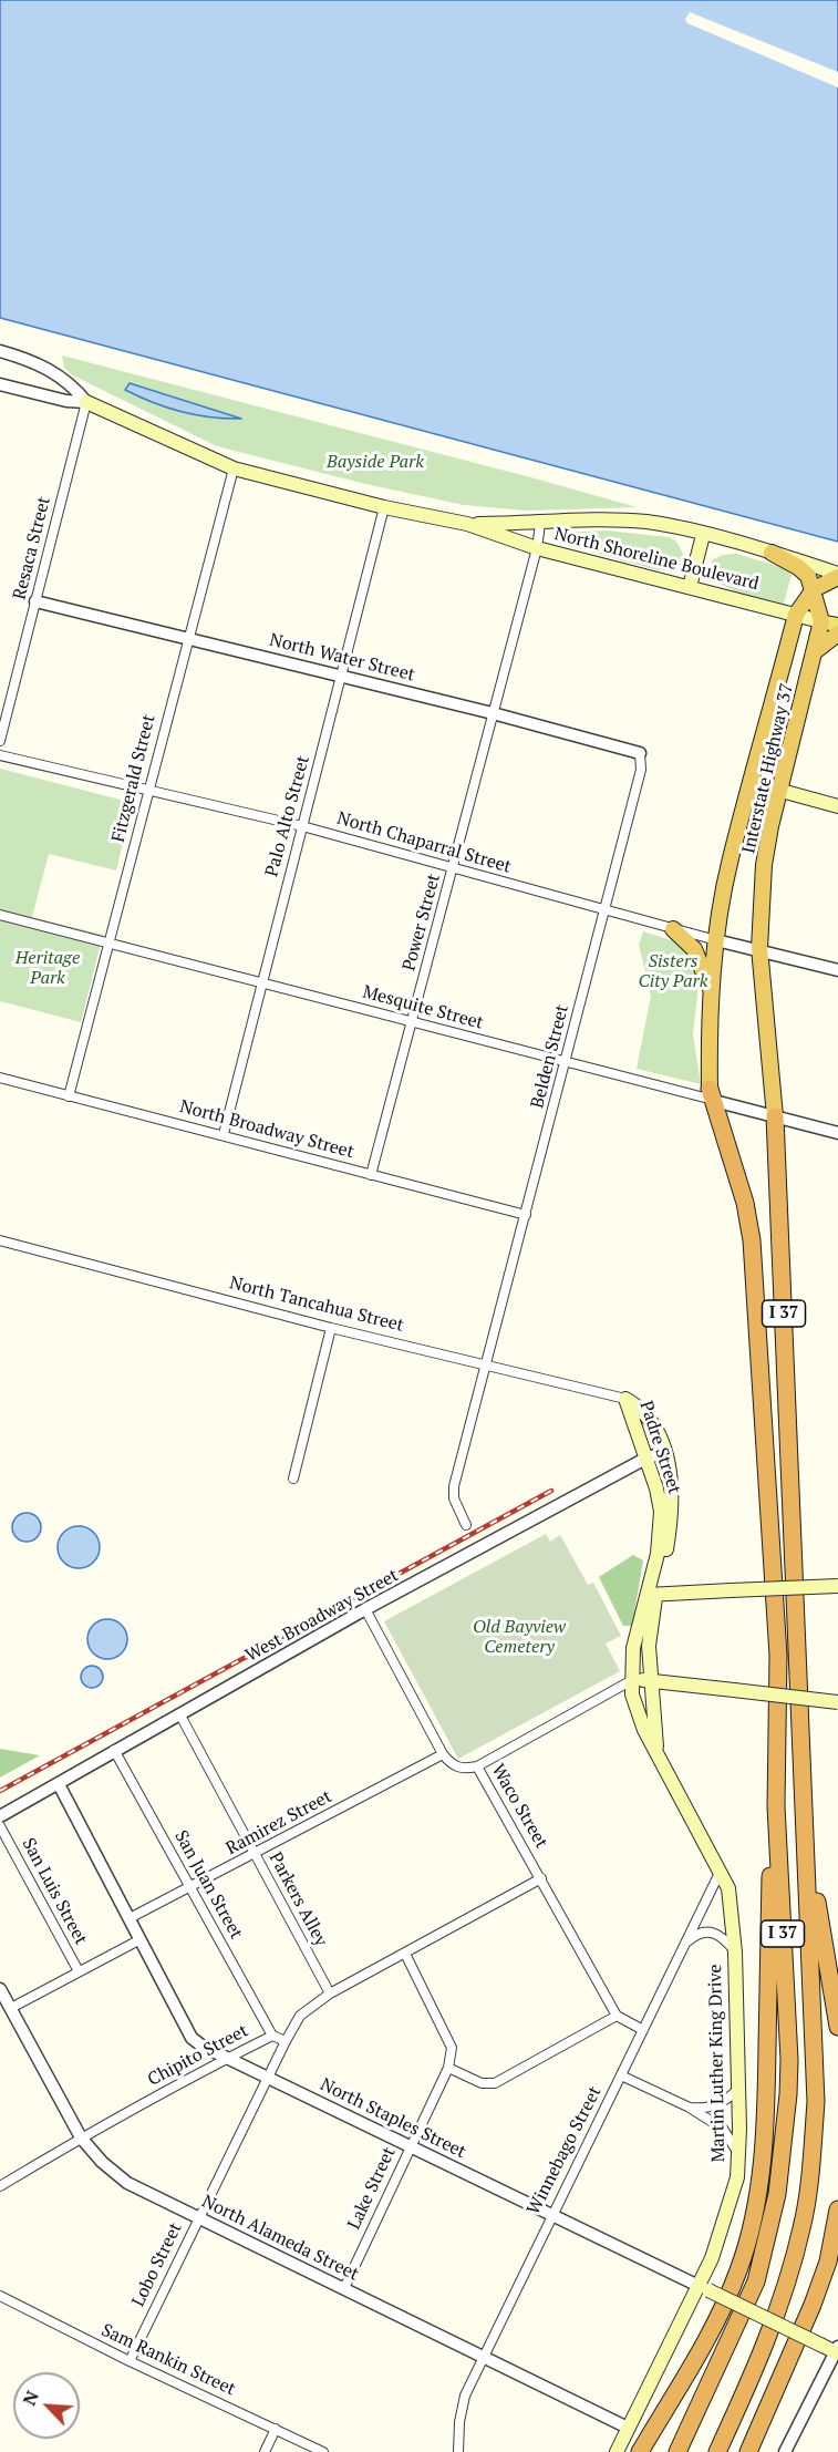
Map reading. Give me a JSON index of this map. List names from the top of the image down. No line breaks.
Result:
{"streets":{"highway":["Interstate Highway 37","I 37"],"main road":["North Shoreline Boulevard","Padre Street","Martin Luther King Drive","North Staples Street"],"street":["Resaca Street","North Water Street","Fitzgerald Street","Palo Alto Street","North Chaparral Street","Power Street","Mesquite Street","Belden Street","North Broadway Street","North Tancahua Street","West Broadway Street","Waco Street","Ramirez Street","San Juan Street","San Luis Street","Parkers Alley","Chipito Street","Winnebago Street","Lake Street","North Alameda Street","Lobo Street","Sam Rankin Street"]},"crossings":[["Resaca Street","North Shoreline Boulevard"],["Resaca Street","North Water Street"],["North Shoreline Boulevard","Interstate Highway 37"],["North Shoreline Boulevard","Fitzgerald Street"],["North Shoreline Boulevard","Palo Alto Street"],["North Shoreline Boulevard","Power Street"],["North Water Street","Fitzgerald Street"],["North Water Street","Palo Alto Street"],["North Water Street","Power Street"],["North Water Street","Belden Street"],["Interstate Highway 37","North Chaparral Street"],["Interstate Highway 37","Mesquite Street"],["Interstate Highway 37","I 37"],["Fitzgerald Street","North Chaparral Street"],["Fitzgerald Street","Mesquite Street"],["Fitzgerald Street","North Broadway Street"],["Palo Alto Street","North Chaparral Street"],["Palo Alto Street","Mesquite Street"],["Palo Alto Street","North Broadway Street"],["North Chaparral Street","Power Street"],["North Chaparral Street","Belden Street"],["Power Street","Mesquite Street"],["Power Street","North Broadway Street"],["Mesquite Street","Belden Street"],["Mesquite Street","I 37"],["Belden Street","North Broadway Street"],["Belden Street","North Tancahua Street"],["North Tancahua Street","Padre Street"],["Padre Street","West Broadway Street"],["Padre Street","Martin Luther King Drive"],["Padre Street","Winnebago Street"],["West Broadway Street","San Juan Street"],["West Broadway Street","Parkers Alley"],["West Broadway Street","North Staples Street"],["Waco Street","Ramirez Street"],["Ramirez Street","San Juan Street"],["Ramirez Street","Parkers Alley"],["Ramirez Street","North Staples Street"],["San Juan Street","Chipito Street"],["Chipito Street","North Staples Street"],["Chipito Street","North Alameda Street"],["Chipito Street","Lobo Street"],["Martin Luther King Drive","North Staples Street"],["Martin Luther King Drive","North Alameda Street"],["North Staples Street","Winnebago Street"],["North Staples Street","Lake Street"],["North Staples Street","Lobo Street"],["Winnebago Street","North Alameda Street"],["Lake Street","North Alameda Street"],["North Alameda Street","Lobo Street"],["Lobo Street","Sam Rankin Street"]],"parks":["Bayside Park","Heritage Park","Sisters City Park","Old Bayview Cemetery"],"north":"top left"}
